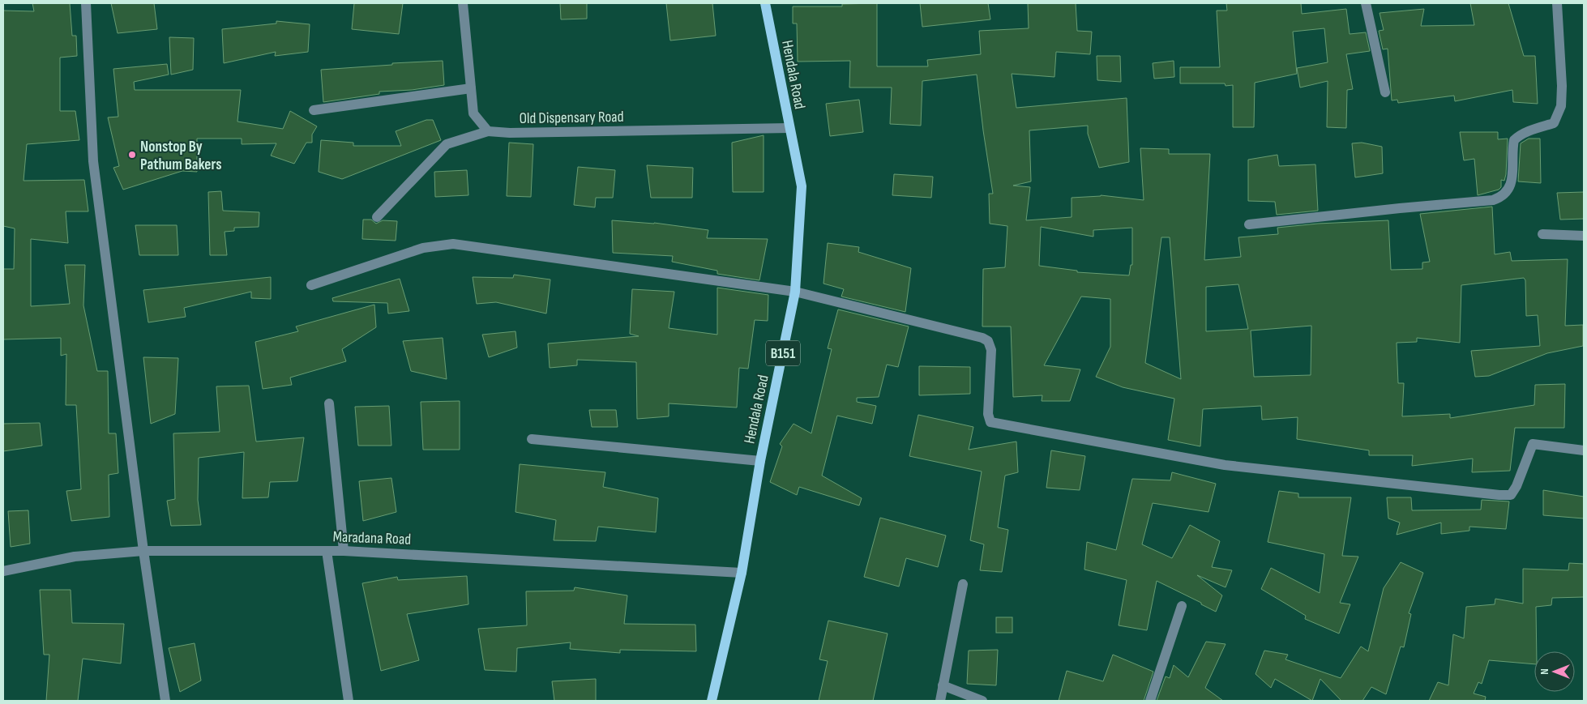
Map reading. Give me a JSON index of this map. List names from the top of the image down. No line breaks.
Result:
{"streets":{"main road":["Hendala Road","B151"],"street":["Old Dispensary Road","Maradana Road"]},"crossings":[["Hendala Road","Old Dispensary Road"],["Hendala Road","Maradana Road"]],"places":["Nonstop By Pathum Bakers"],"north":"left"}
